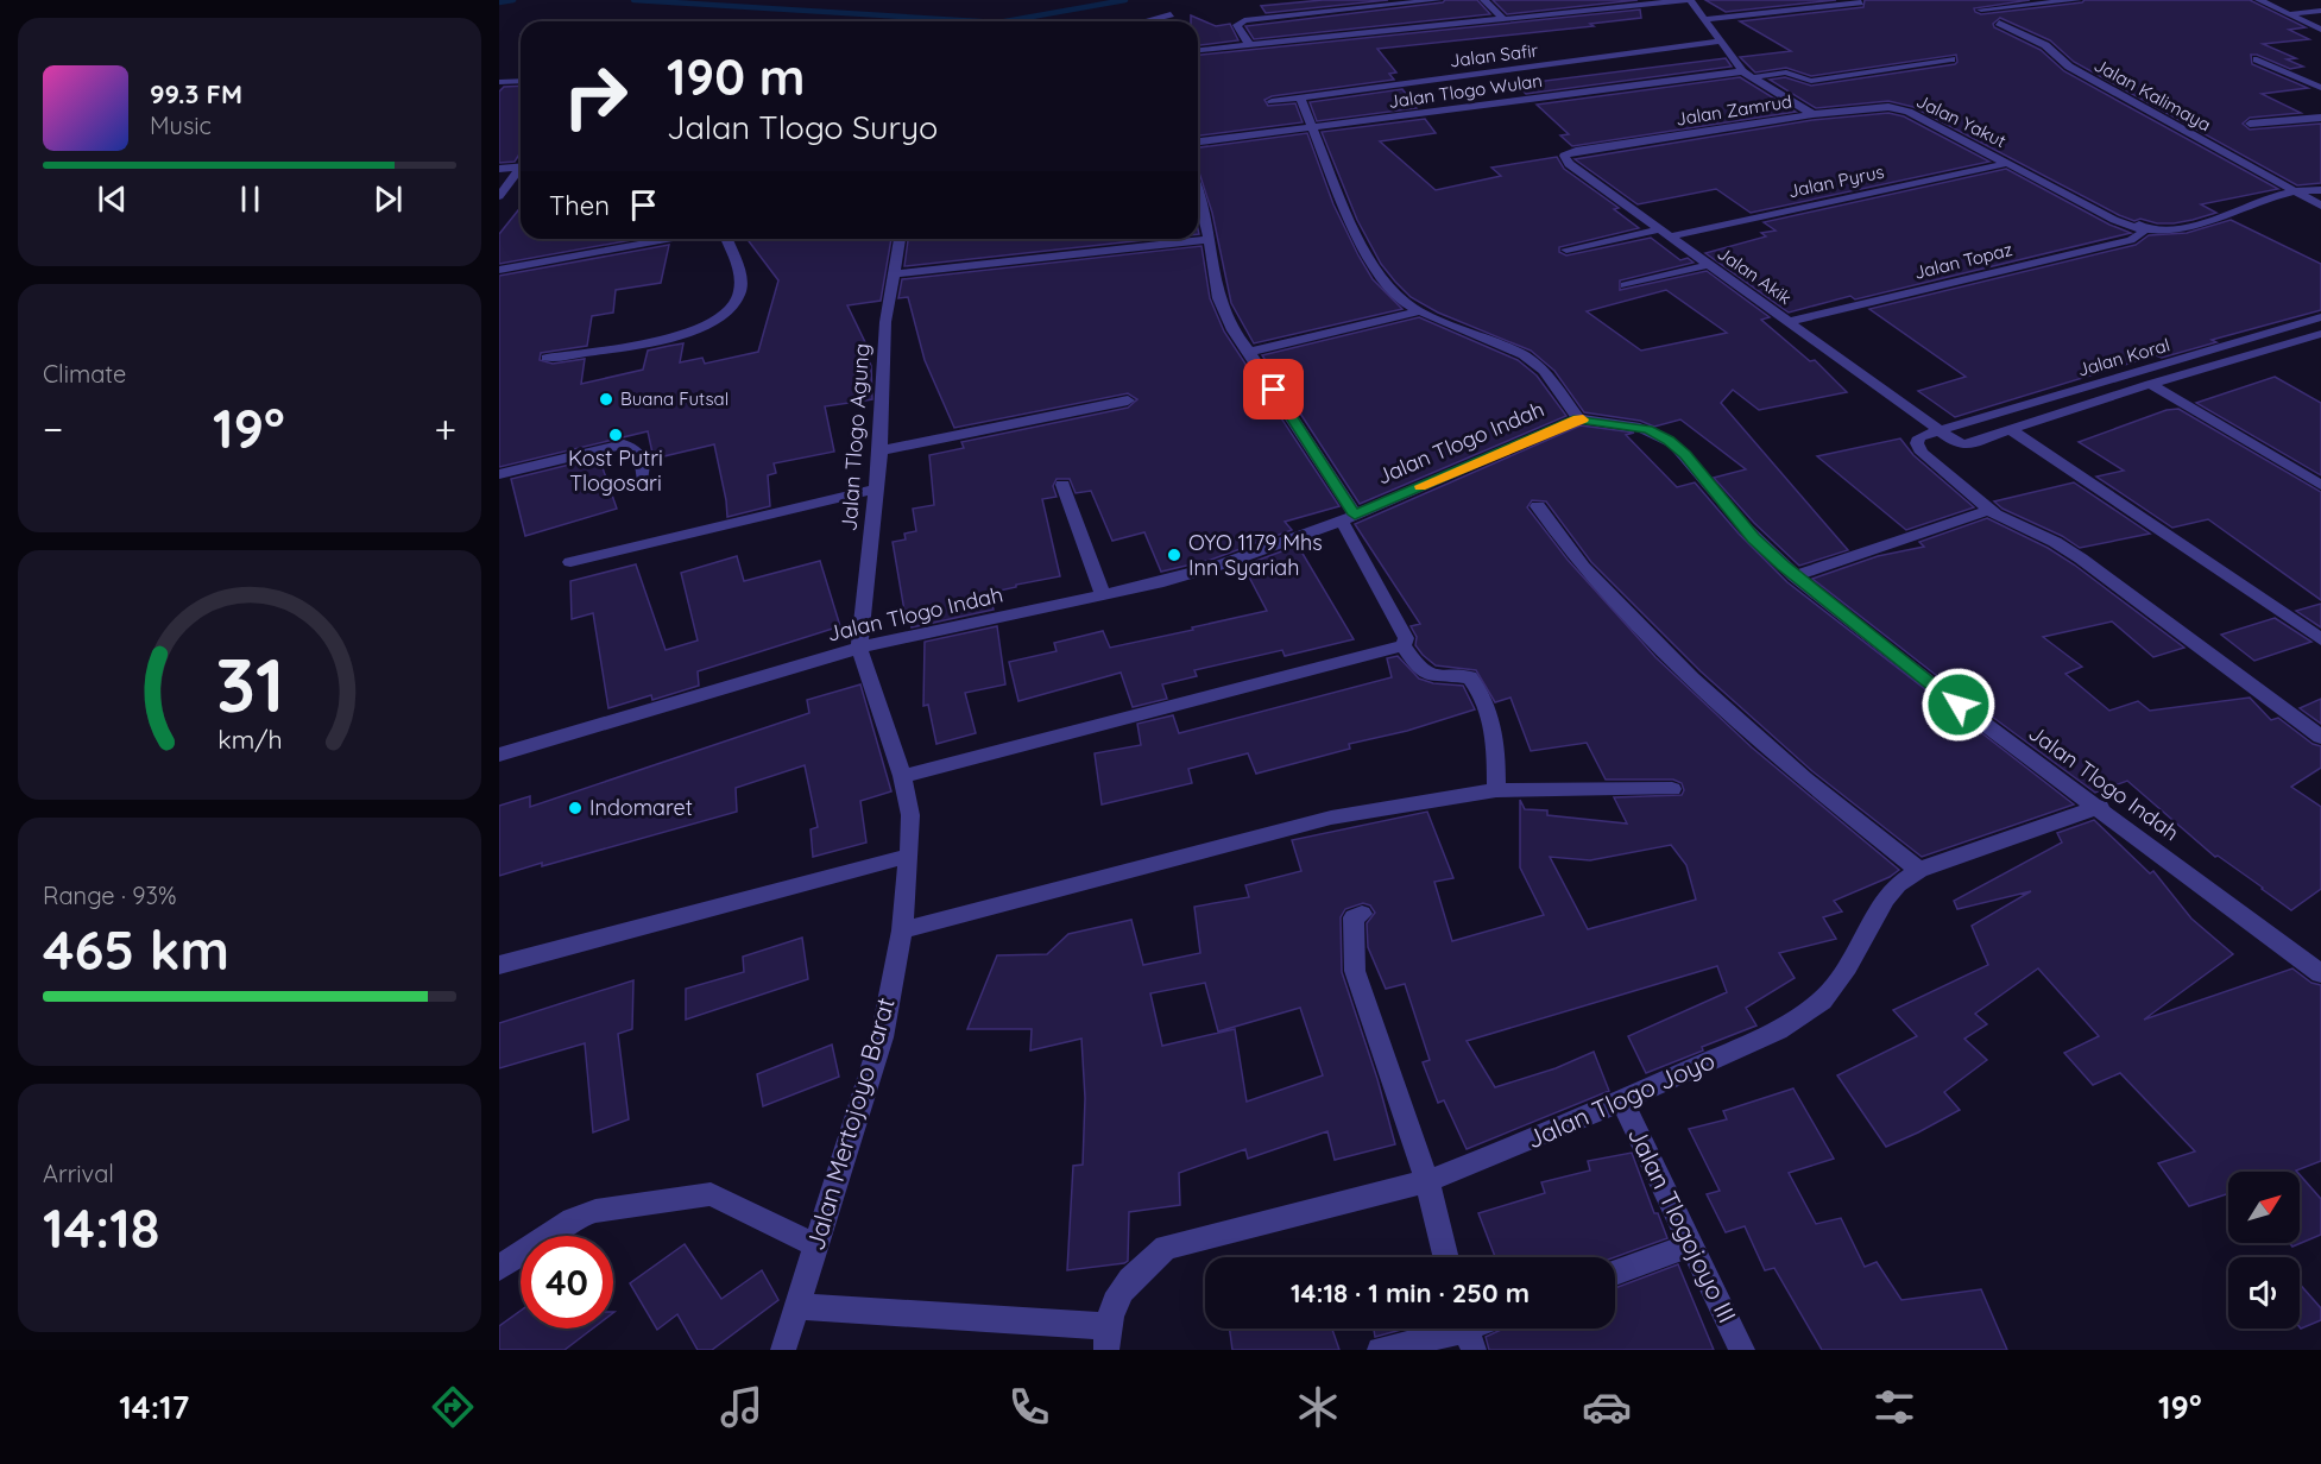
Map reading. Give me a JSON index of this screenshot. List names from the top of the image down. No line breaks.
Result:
{"streets":{"street":["Jalan Safir","Jalan Tlogo Wulan","Jalan Kalimaya","Jalan Zamrud","Jalan Yakut","Jalan Pyrus","Jalan Topaz","Jalan Akik","Jalan Koral","Jalan Tlogo Agung","Jalan Tlogo Indah","Jalan Tlogo Joyo","Jalan Mertojoyo Barat","Jalan Tlogojoyo III"]},"crossings":[["Jalan Kalimaya","Jalan Topaz"],["Jalan Zamrud","Jalan Yakut"],["Jalan Zamrud","Jalan Akik"],["Jalan Yakut","Jalan Pyrus"],["Jalan Pyrus","Jalan Akik"],["Jalan Topaz","Jalan Akik"],["Jalan Akik","Jalan Koral"],["Jalan Tlogo Agung","Jalan Tlogo Indah"],["Jalan Tlogo Agung","Jalan Mertojoyo Barat"],["Jalan Tlogo Indah","Jalan Tlogo Joyo"],["Jalan Tlogo Indah","Jalan Mertojoyo Barat"],["Jalan Tlogo Joyo","Jalan Tlogojoyo III"]],"places":["Buana Futsal","Kost Putri Tlogosari","OYO 1179 Mhs Inn Syariah","Indomaret"],"north":"top right","page":{"turn":["190 m","Jalan Tlogo Suryo"],"song":["99.3 FM","Music"],"then":"Then","tile":["Climate",["Range · 93%","465 km"],["Arrival","14:18"]],"heat":["−","19°","+"],"limit":"40","trip":"14:18 · 1 min · 250 m","tabs":["14:17","19°"],"gauge":["31","km/h"]}}
